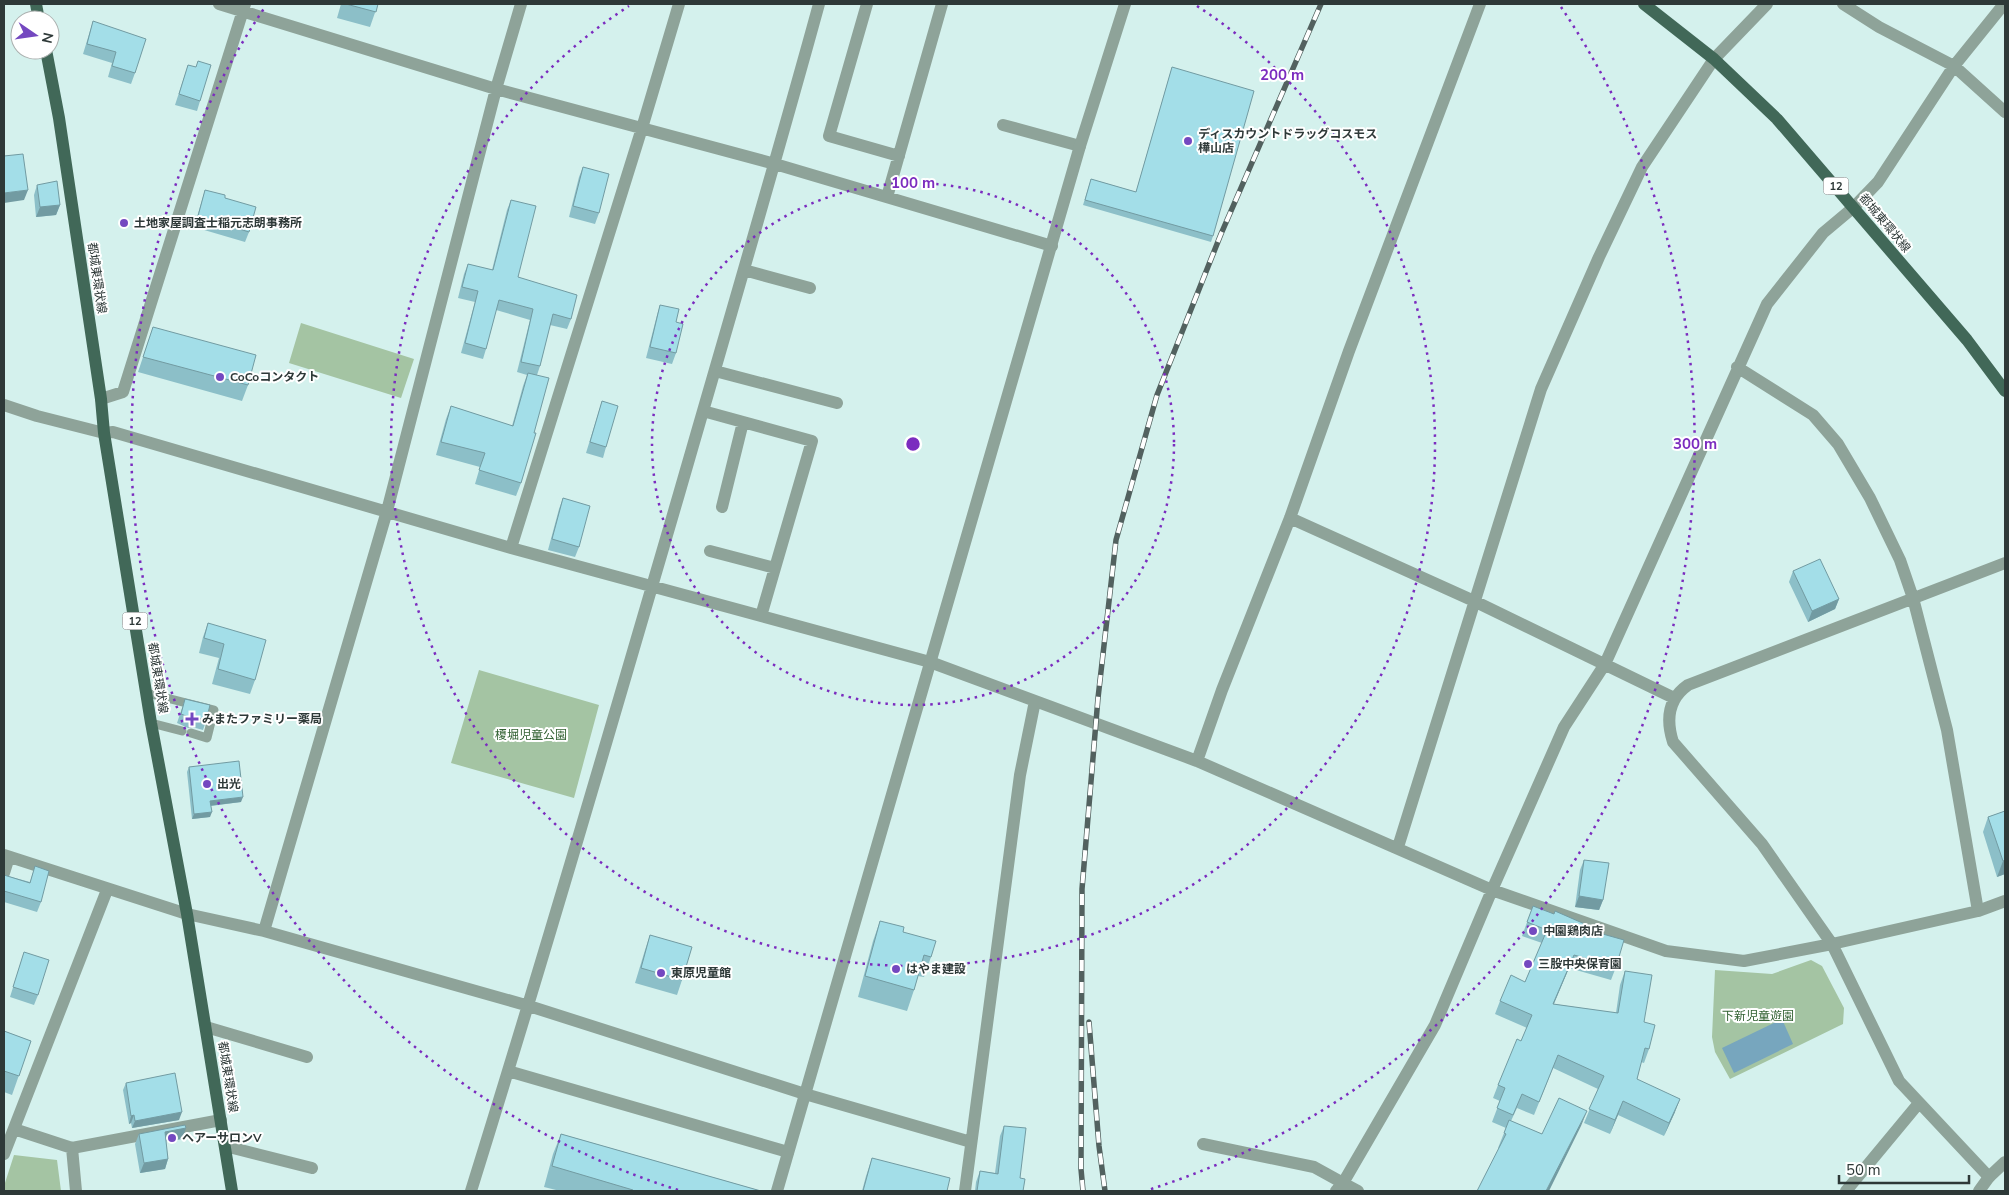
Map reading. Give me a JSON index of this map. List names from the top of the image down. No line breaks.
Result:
{"streets":{"main road":["12","都城東環状線"]},"parks":["榎堀児童公園","下新児童遊園"],"places":{"other":["ディスカウントドラッグコスモス 樺山店","土地家屋調査士稲元志朗事務所","CoCoコンタクト","出光","中園鶏肉店","三股中央保育園","はやま建設","東原児童館","ヘアーサロンV"],"health":["みまたファミリー薬局"]},"scale_bar":"50 m","north":"right","rings":["200 m","100 m","300 m"]}
